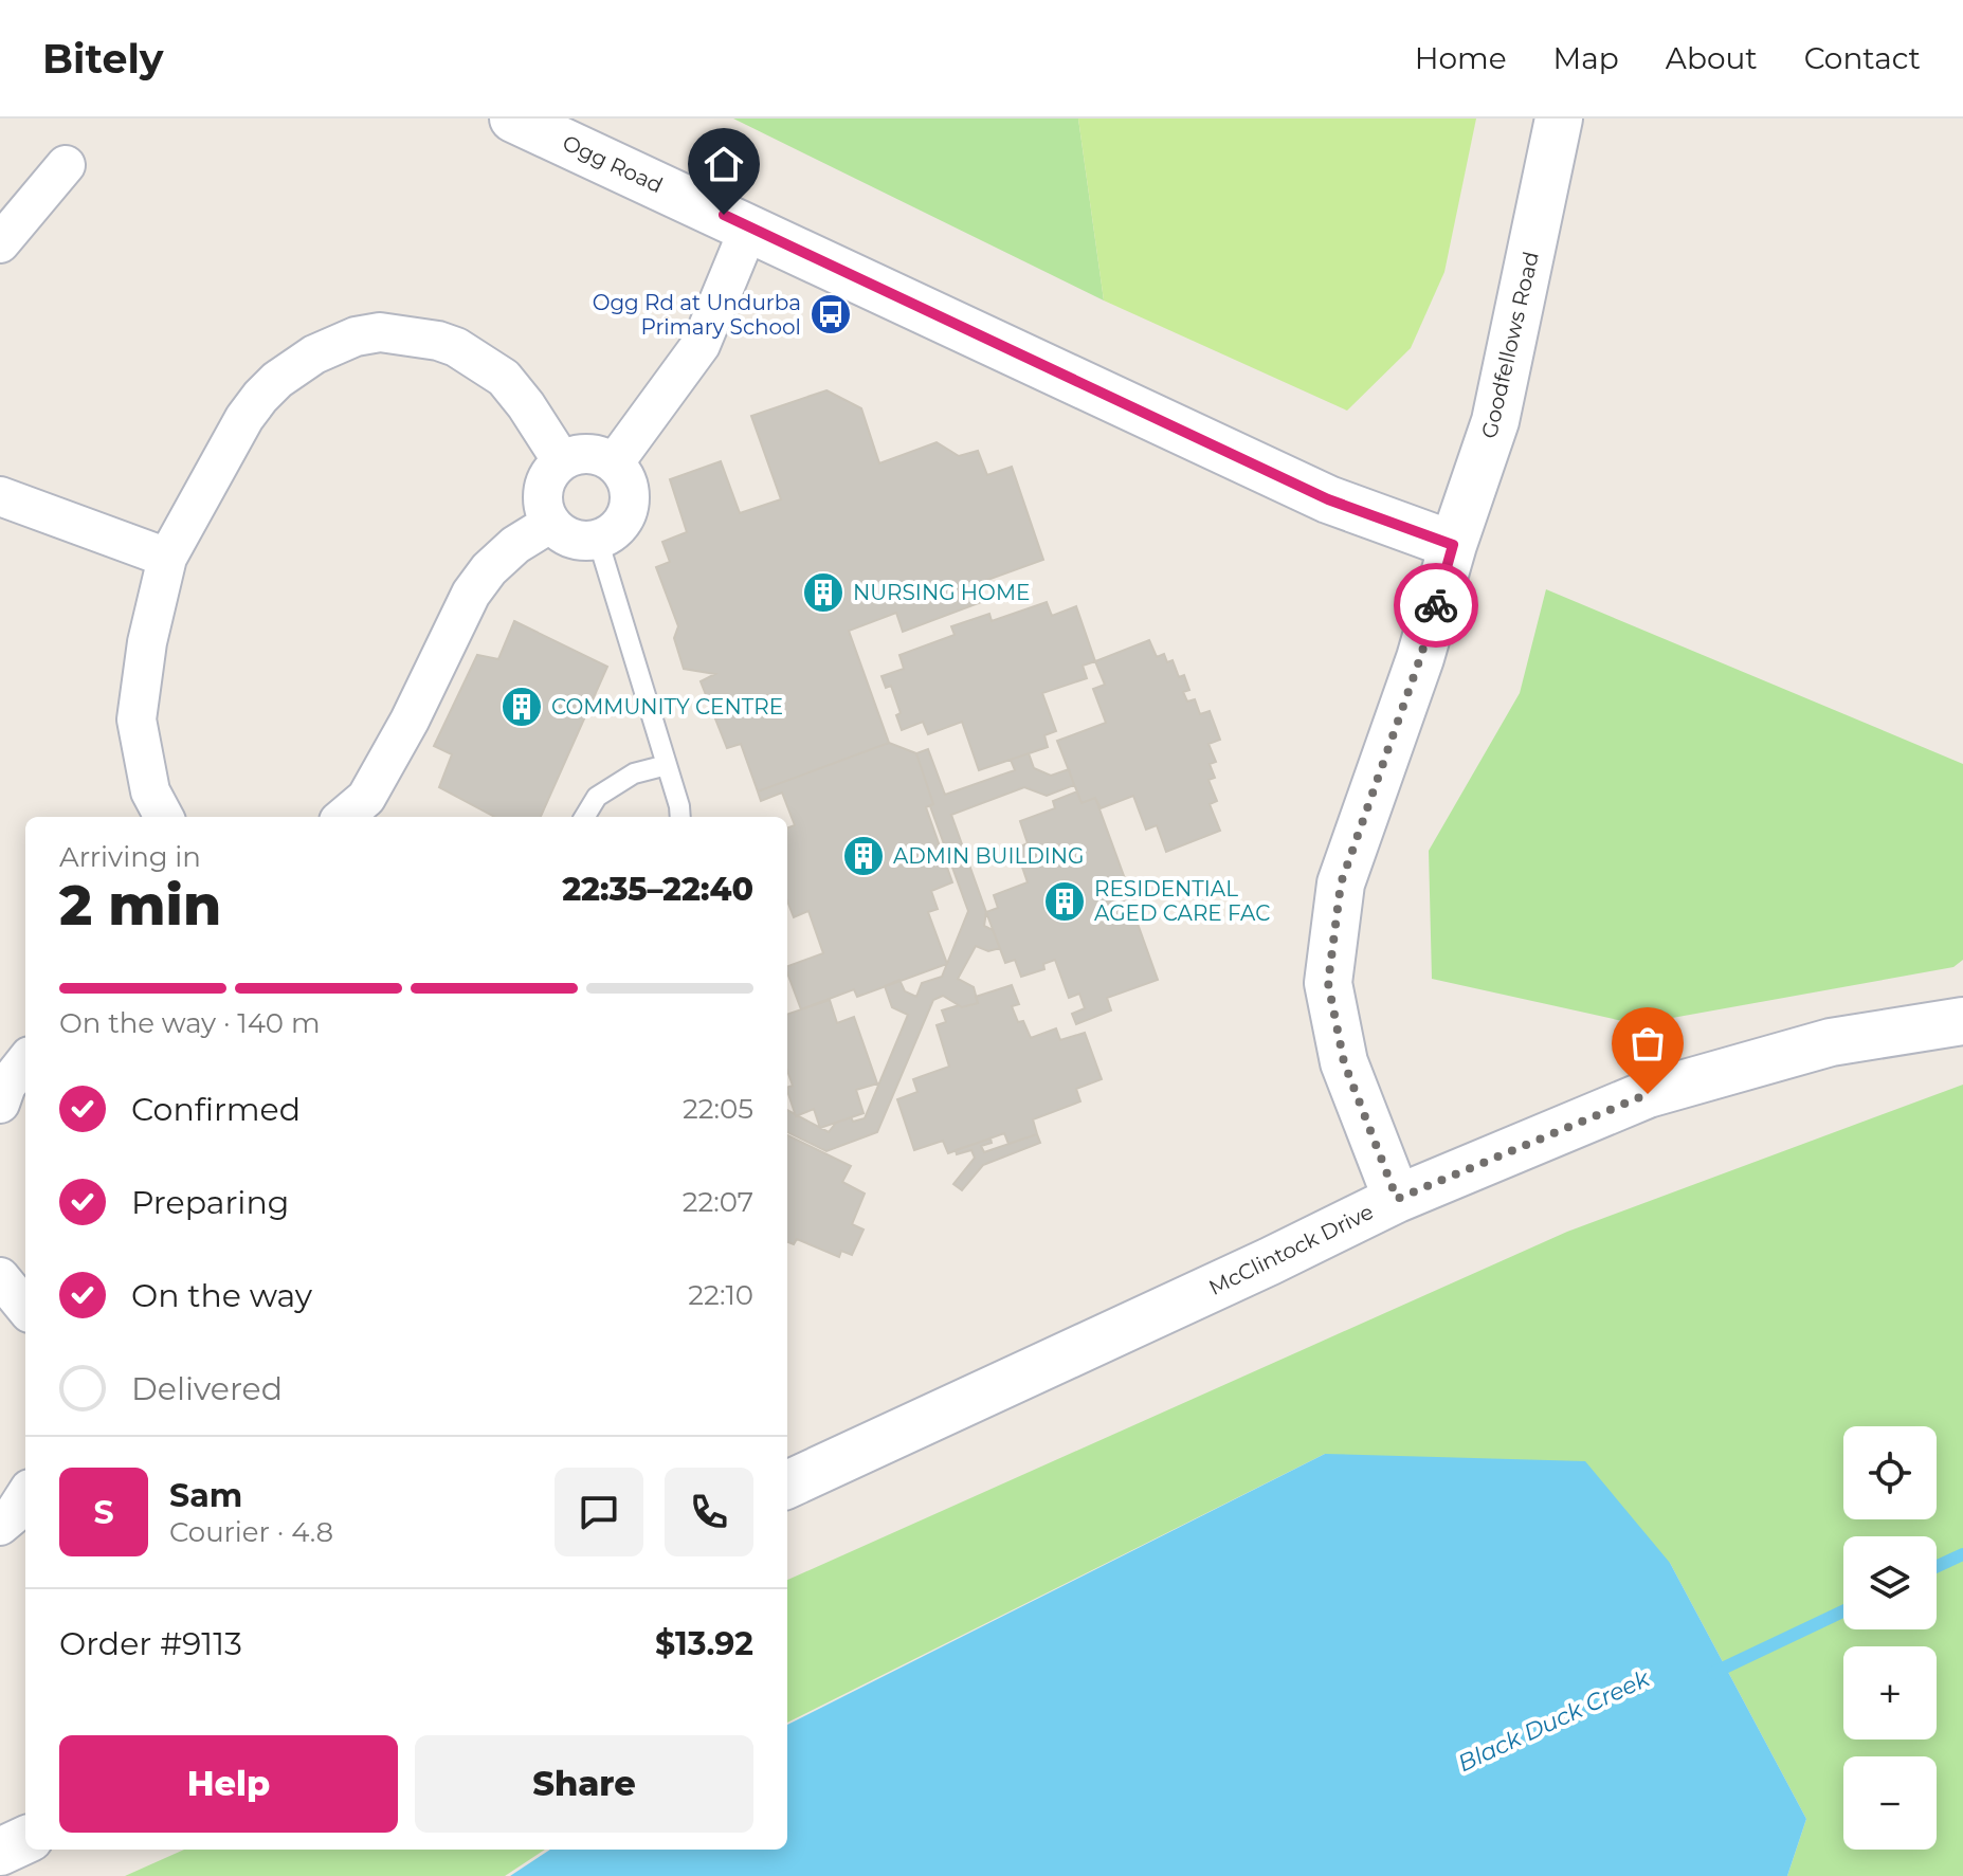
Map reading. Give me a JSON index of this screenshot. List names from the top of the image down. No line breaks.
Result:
{"streets":{"street":["Ogg Road","Goodfellows Road","McClintock Drive"]},"crossings":[["Ogg Road","Goodfellows Road"],["Goodfellows Road","McClintock Drive"]],"water":["Black Duck Creek"],"places":{"bus stop":["Ogg Rd at Undurba Primary School"],"building":["NURSING HOME","COMMUNITY CENTRE","ADMIN BUILDING","RESIDENTIAL AGED CARE FAC"]},"page":{"header":"Bitely","nav":["Home","Map","About","Contact"],"heading":["2 min","Arriving in","22:35–22:40"],"panel":["Sam","Courier · 4.8","Order #9113","$13.92"],"bar":"On the way · 140 m","list":[["Confirmed","22:05"],["Preparing","22:07"],["On the way","22:10"],"Delivered"],"map_buttons":["+","−"],"round":"S","buttons":["Help","Share"]}}
